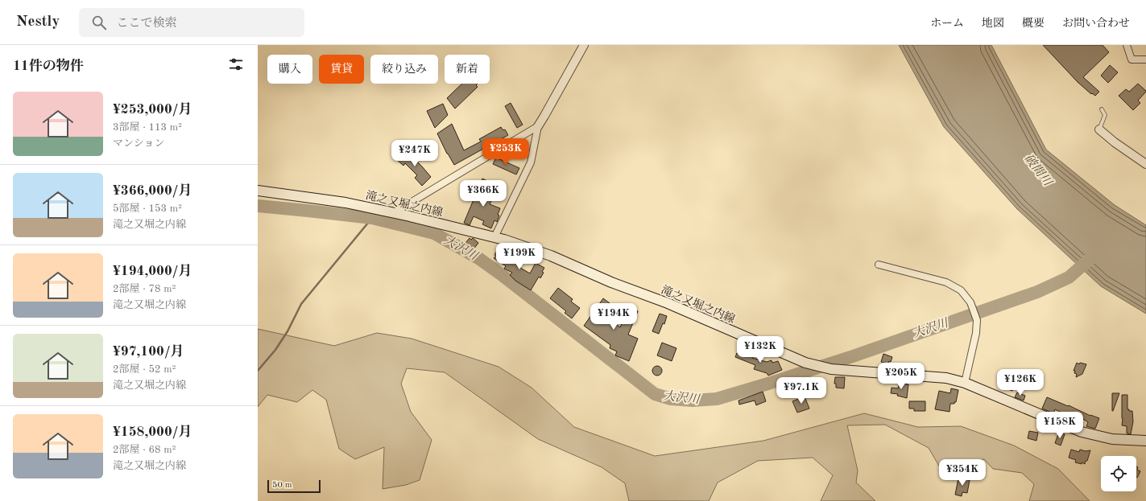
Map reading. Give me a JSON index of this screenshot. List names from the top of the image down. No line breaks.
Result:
{"streets":{"main road":["滝之又堀之内線"]},"water":["破間川","大沢川"],"scale_bar":"50 m","page":{"header":"Nestly","search":"ここで検索","nav":["ホーム","地図","概要","お問い合わせ"],"heading":"11件の物件","chip":["購入","賃貸","絞り込み","新着"],"list":[{"name":"¥253,000/月","note":"3部屋 · 113 m² · マンション"},{"name":"¥366,000/月","note":"5部屋 · 153 m² · 滝之又堀之内線"},{"name":"¥194,000/月","note":"2部屋 · 78 m² · 滝之又堀之内線"},{"name":"¥97,100/月","note":"2部屋 · 52 m² · 滝之又堀之内線"},{"name":"¥158,000/月","note":"2部屋 · 68 m² · 滝之又堀之内線"}],"price":["¥253K","¥247K","¥366K","¥199K","¥194K","¥132K","¥205K","¥126K","¥97.1K","¥158K","¥354K"],"scale":"50 m"}}
